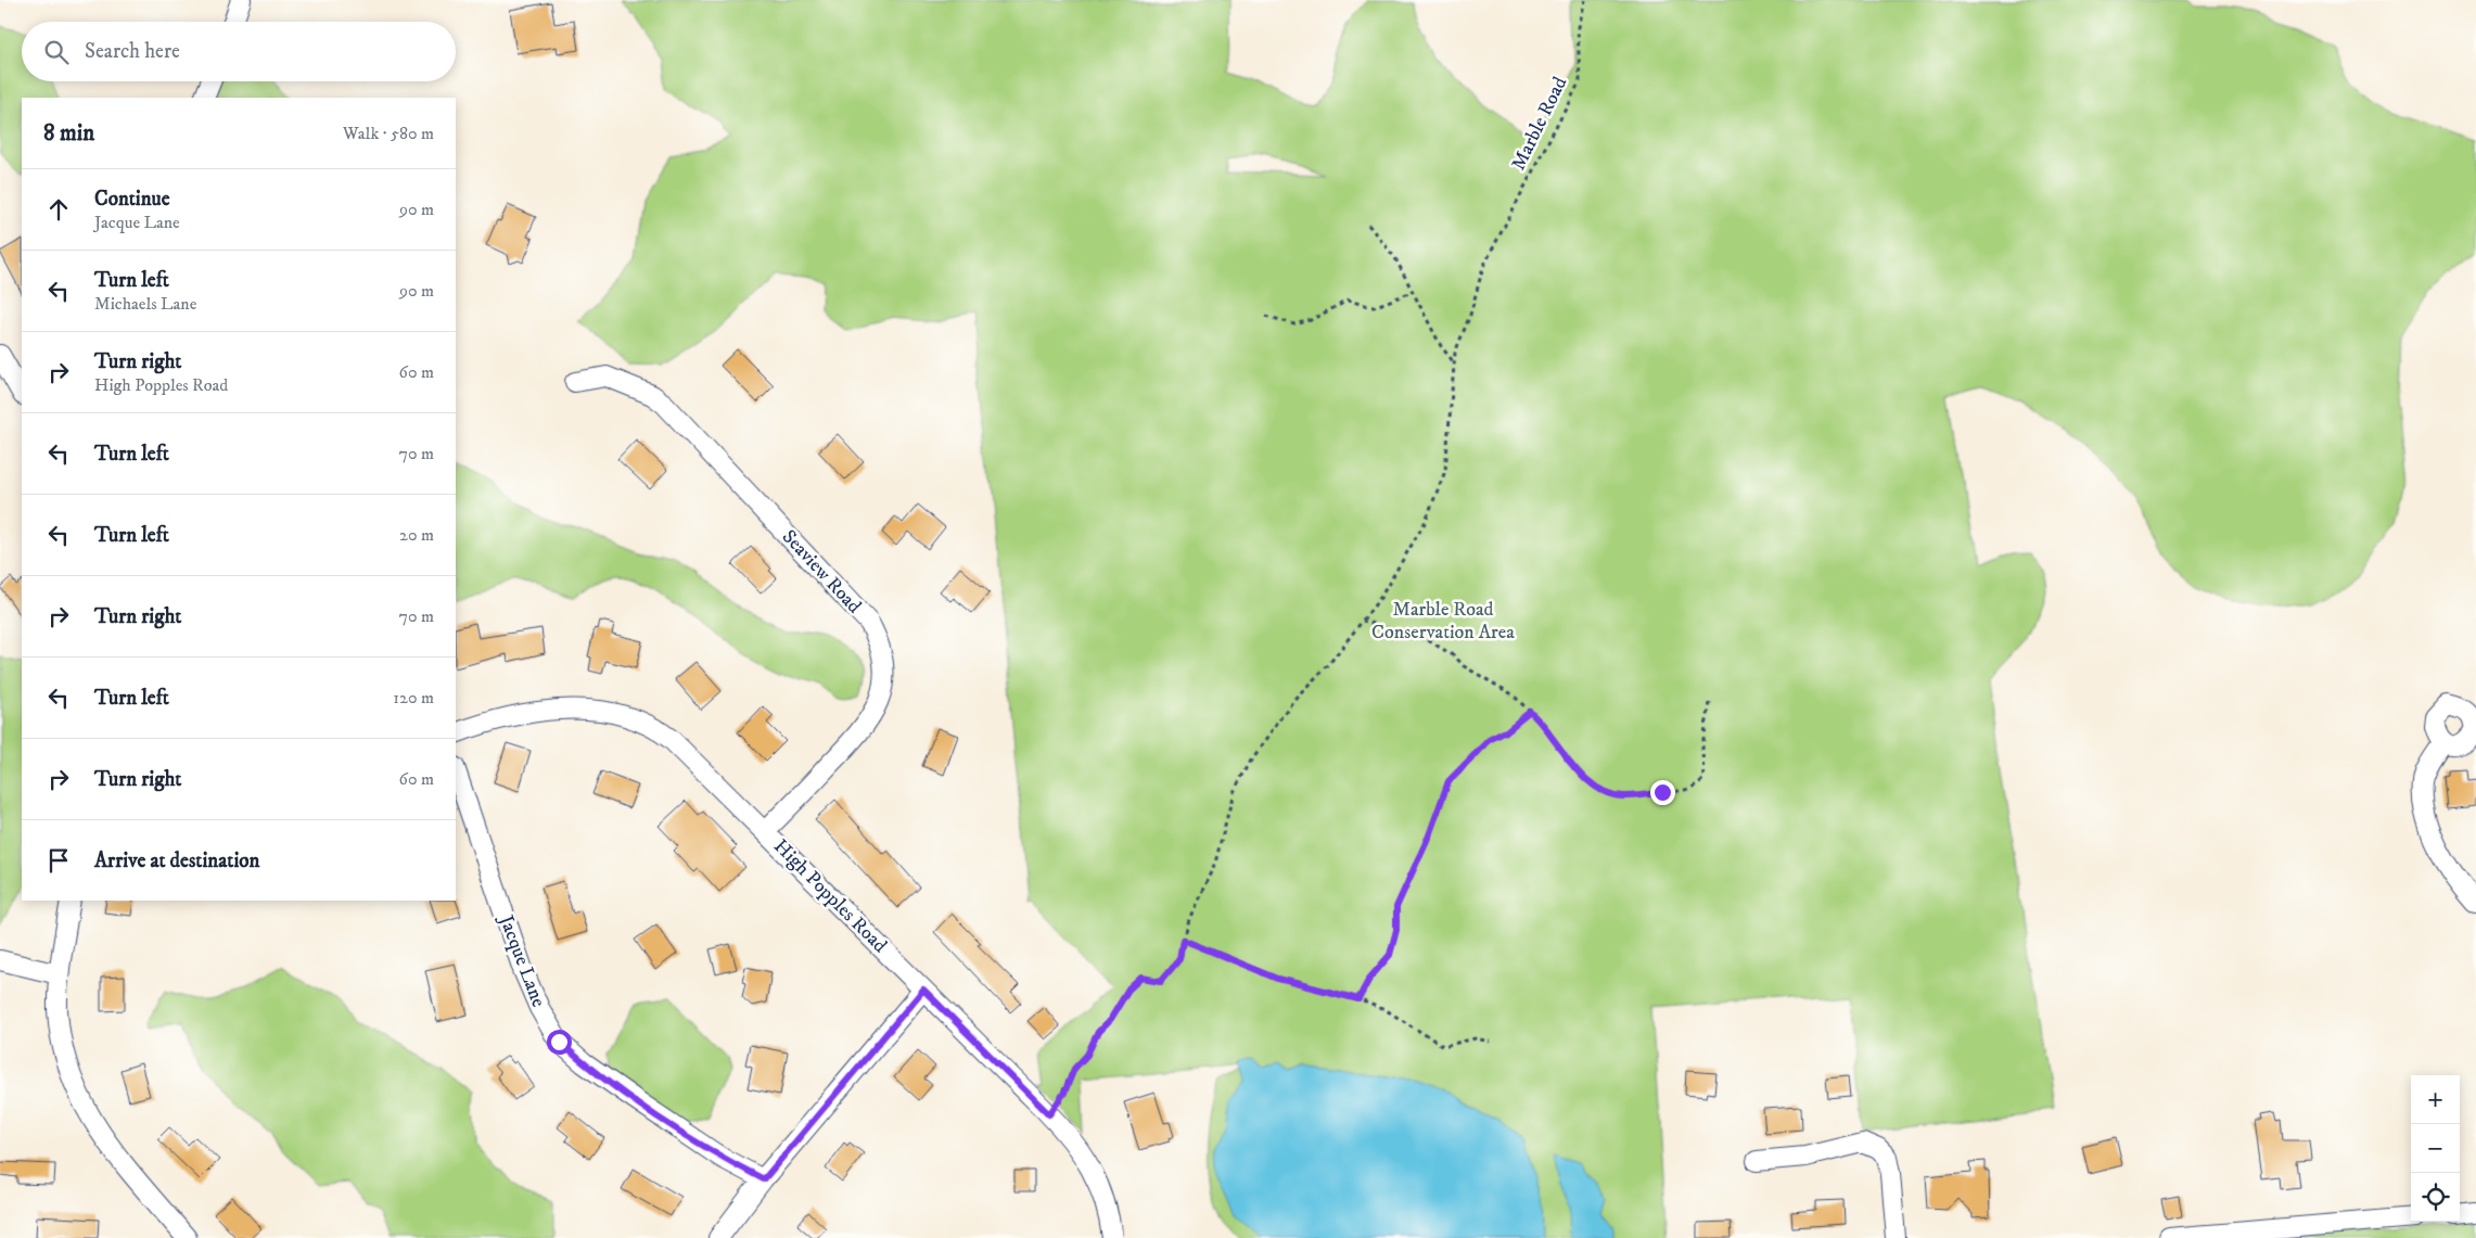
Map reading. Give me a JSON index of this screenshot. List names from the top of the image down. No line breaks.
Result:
{"streets":{"street":["Seaview Road","High Popples Road","Jacque Lane"],"path":["Marble Road"]},"crossings":[["Marble Road","High Popples Road"],["Seaview Road","High Popples Road"]],"parks":["Marble Road Conservation Area"],"page":{"search":"Search here","heading":["8 min","Walk · 580 m"],"list":[["Continue","Jacque Lane","90 m"],["Turn left","Michaels Lane","90 m"],["Turn right","High Popples Road","60 m"],["Turn left","70 m"],["Turn left","20 m"],["Turn right","70 m"],["Turn left","120 m"],["Turn right","60 m"],"Arrive at destination"],"map_buttons":["+","−"]}}
